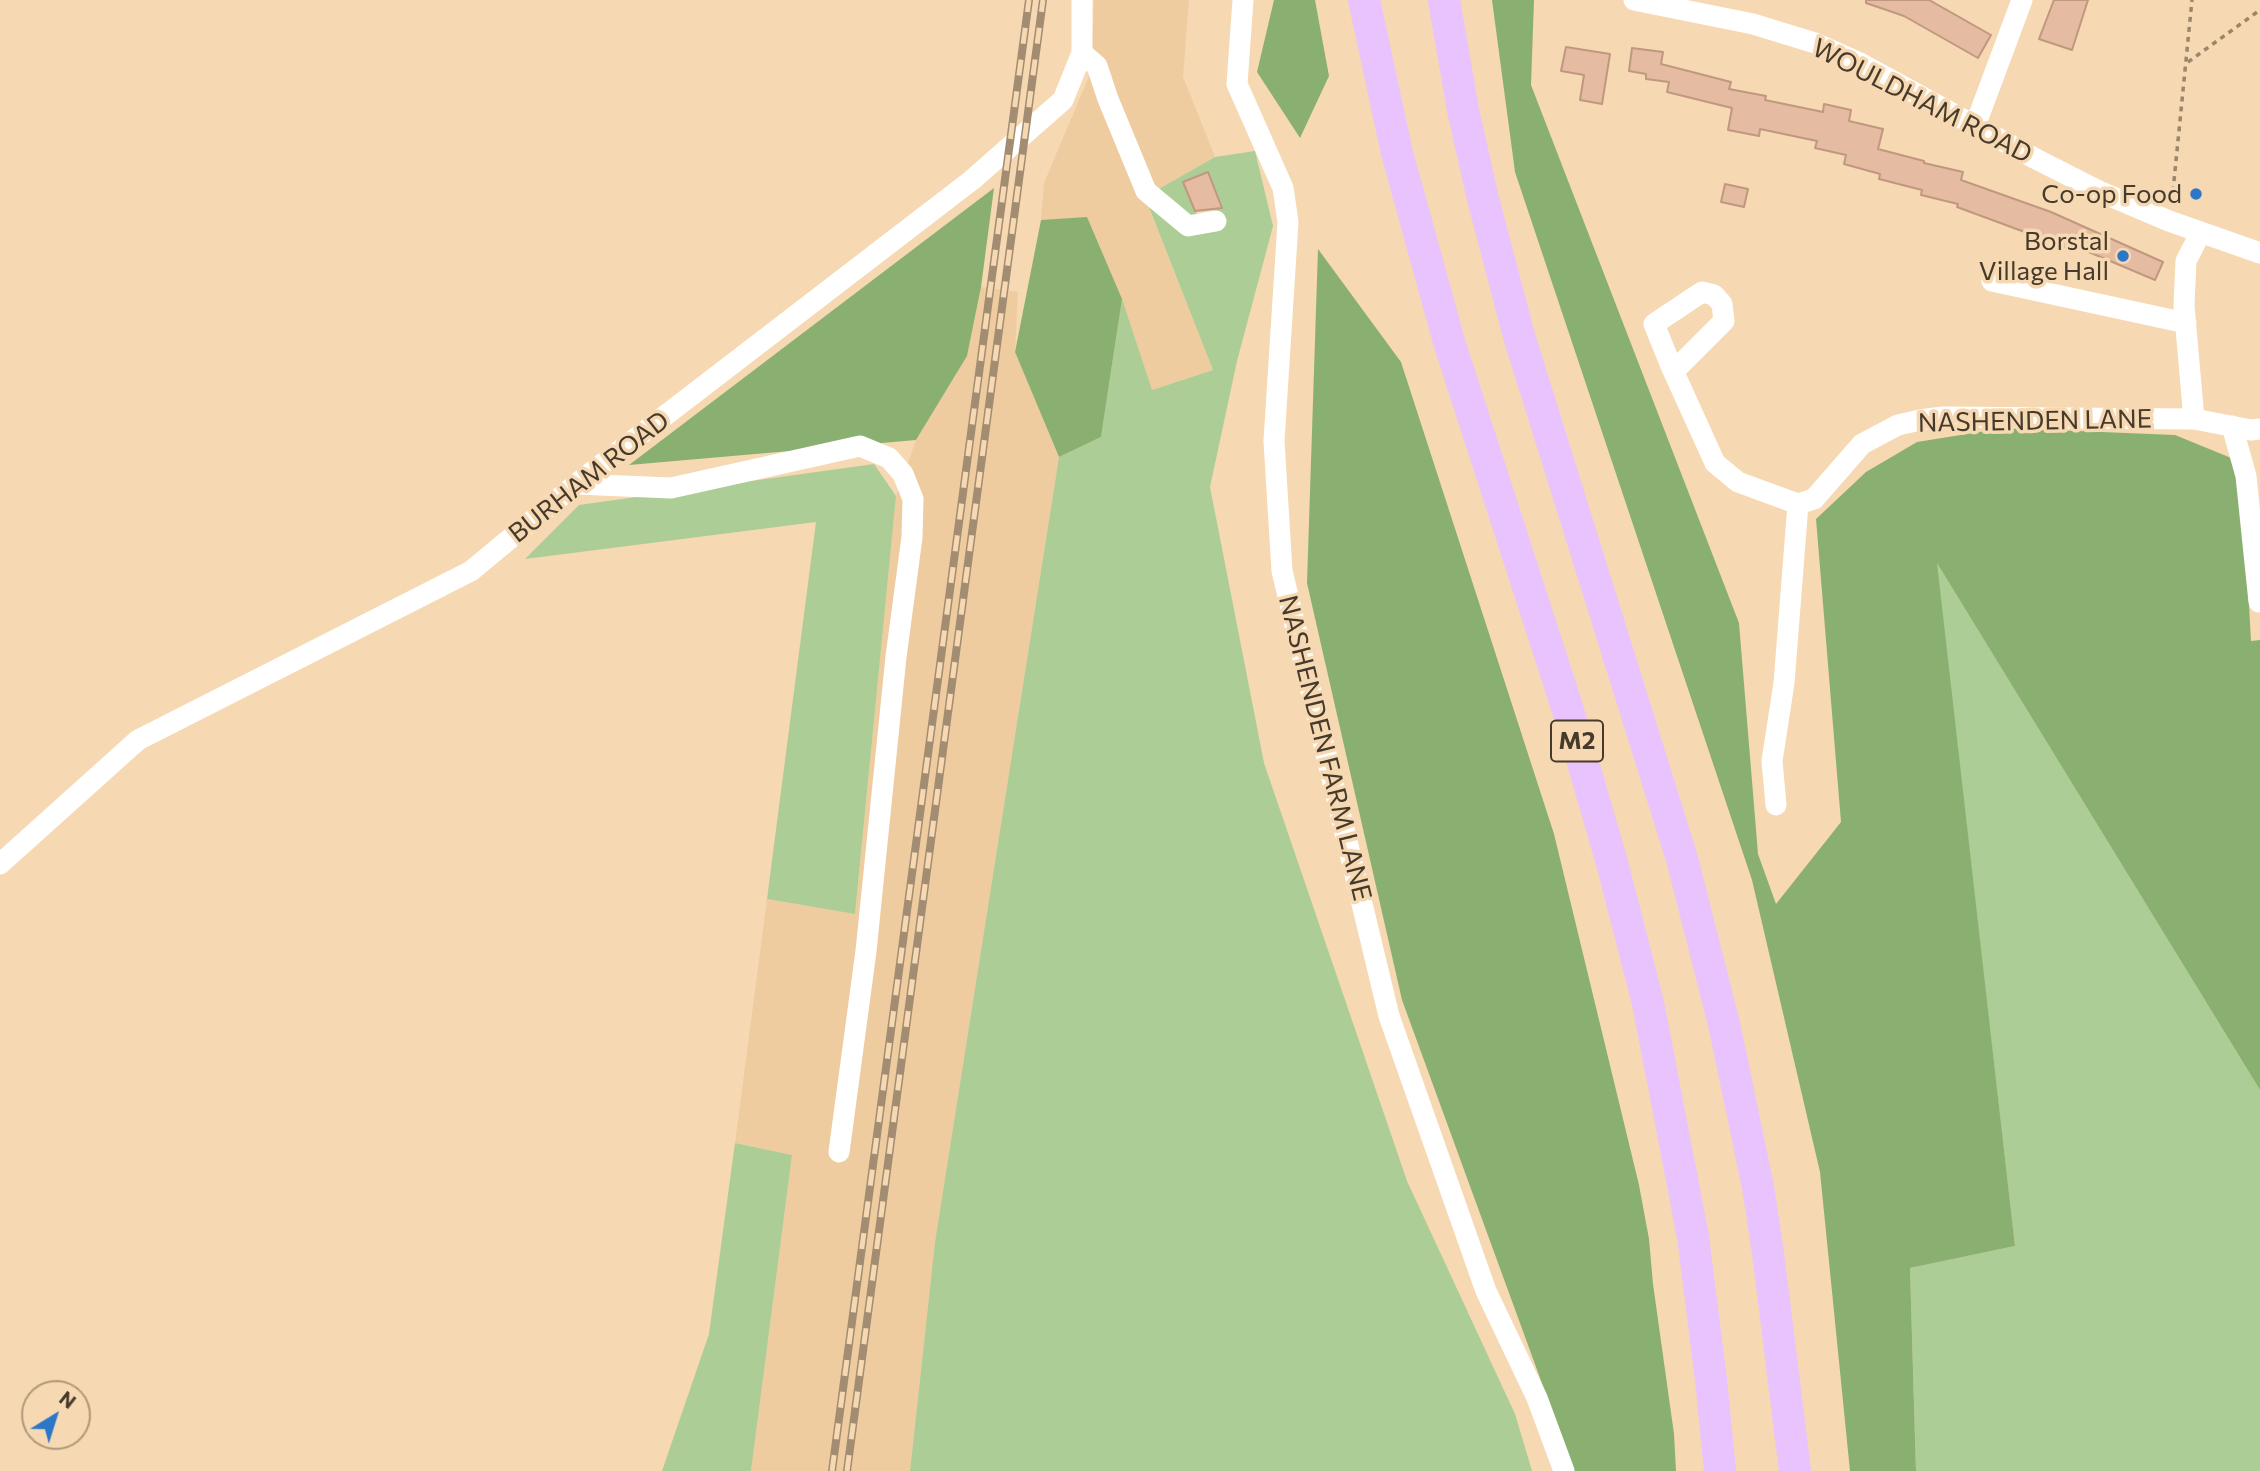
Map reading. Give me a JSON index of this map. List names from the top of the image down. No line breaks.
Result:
{"streets":{"highway":["M2"],"street":["WOULDHAM ROAD","NASHENDEN LANE","BURHAM ROAD","NASHENDEN FARM LANE"]},"places":["Co-op Food","Borstal Village Hall"],"north":"top right"}
